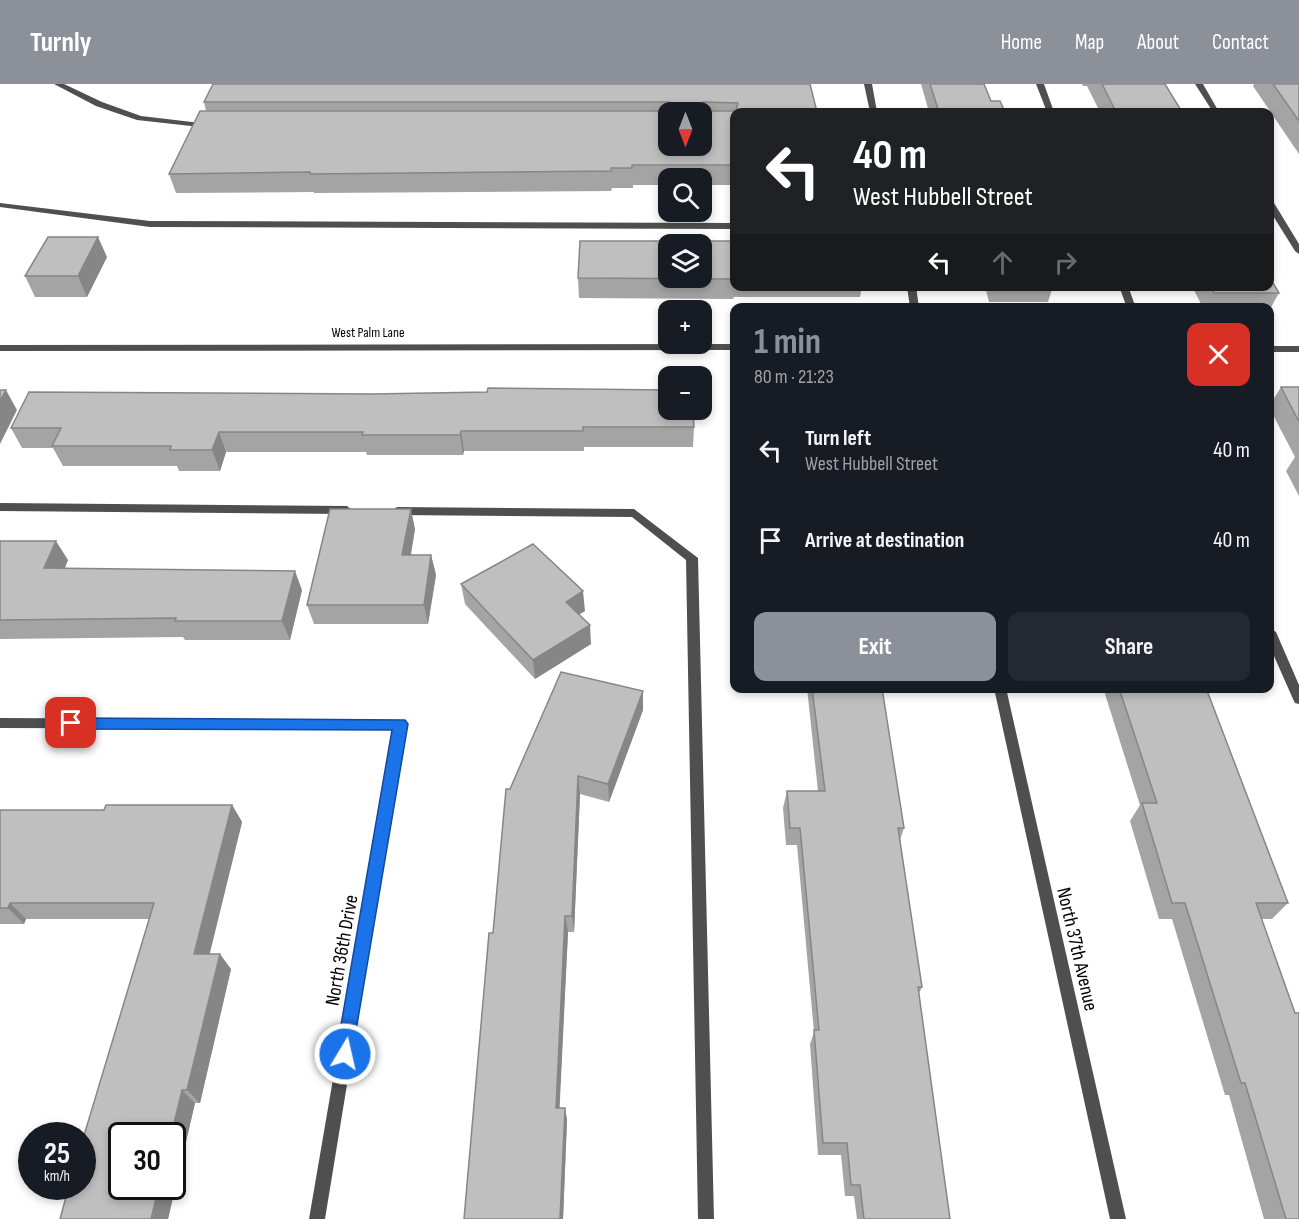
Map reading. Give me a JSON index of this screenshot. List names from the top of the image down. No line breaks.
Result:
{"streets":{"street":["West Palm Lane","North 37th Avenue","North 36th Drive"]},"north":"bottom","page":{"header":"Turnly","nav":["Home","Map","About","Contact"],"map_buttons":["+","−"],"turn":["40 m","West Hubbell Street"],"heading":["1 min","80 m · 21:23"],"list":[{"name":"Turn left","note":"West Hubbell Street","value":"40 m"},{"name":"Arrive at destination","value":"40 m"}],"buttons":["Exit","Share"],"speed":"25 km/h","limit":"30"}}
